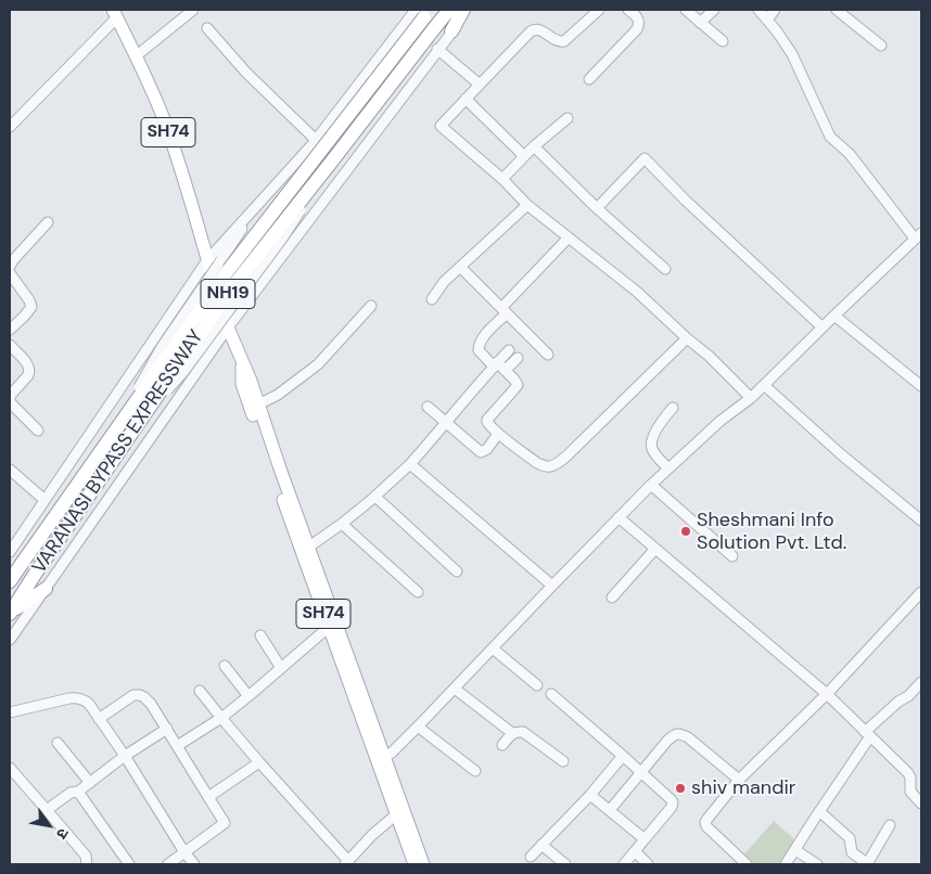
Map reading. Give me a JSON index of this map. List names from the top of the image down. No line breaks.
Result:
{"streets":{"highway":["NH19","VARANASI BYPASS EXPRESSWAY"],"main road":["SH74"]},"places":["Sheshmani Info Solution Pvt. Ltd.","shiv mandir"],"north":"bottom right"}
